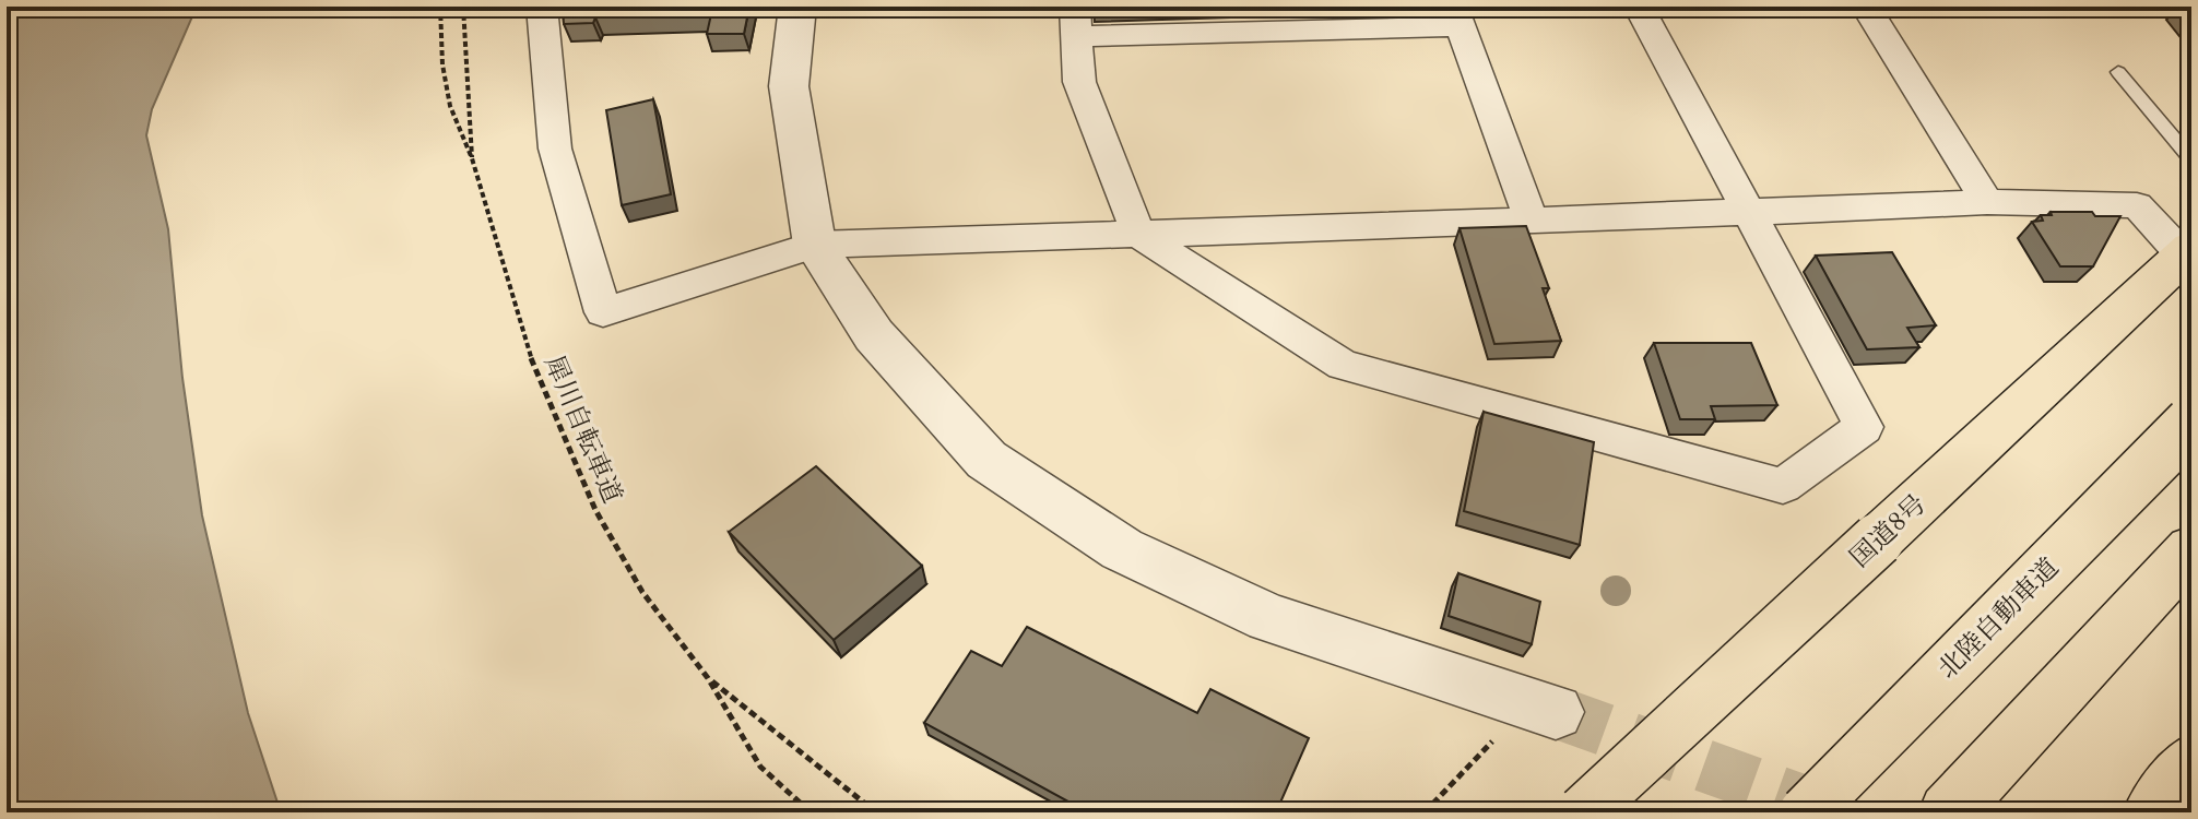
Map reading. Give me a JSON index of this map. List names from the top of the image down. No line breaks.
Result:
{"streets":{"highway":["国道8号","北陸自動車道"],"path":["犀川自転車道"]}}
